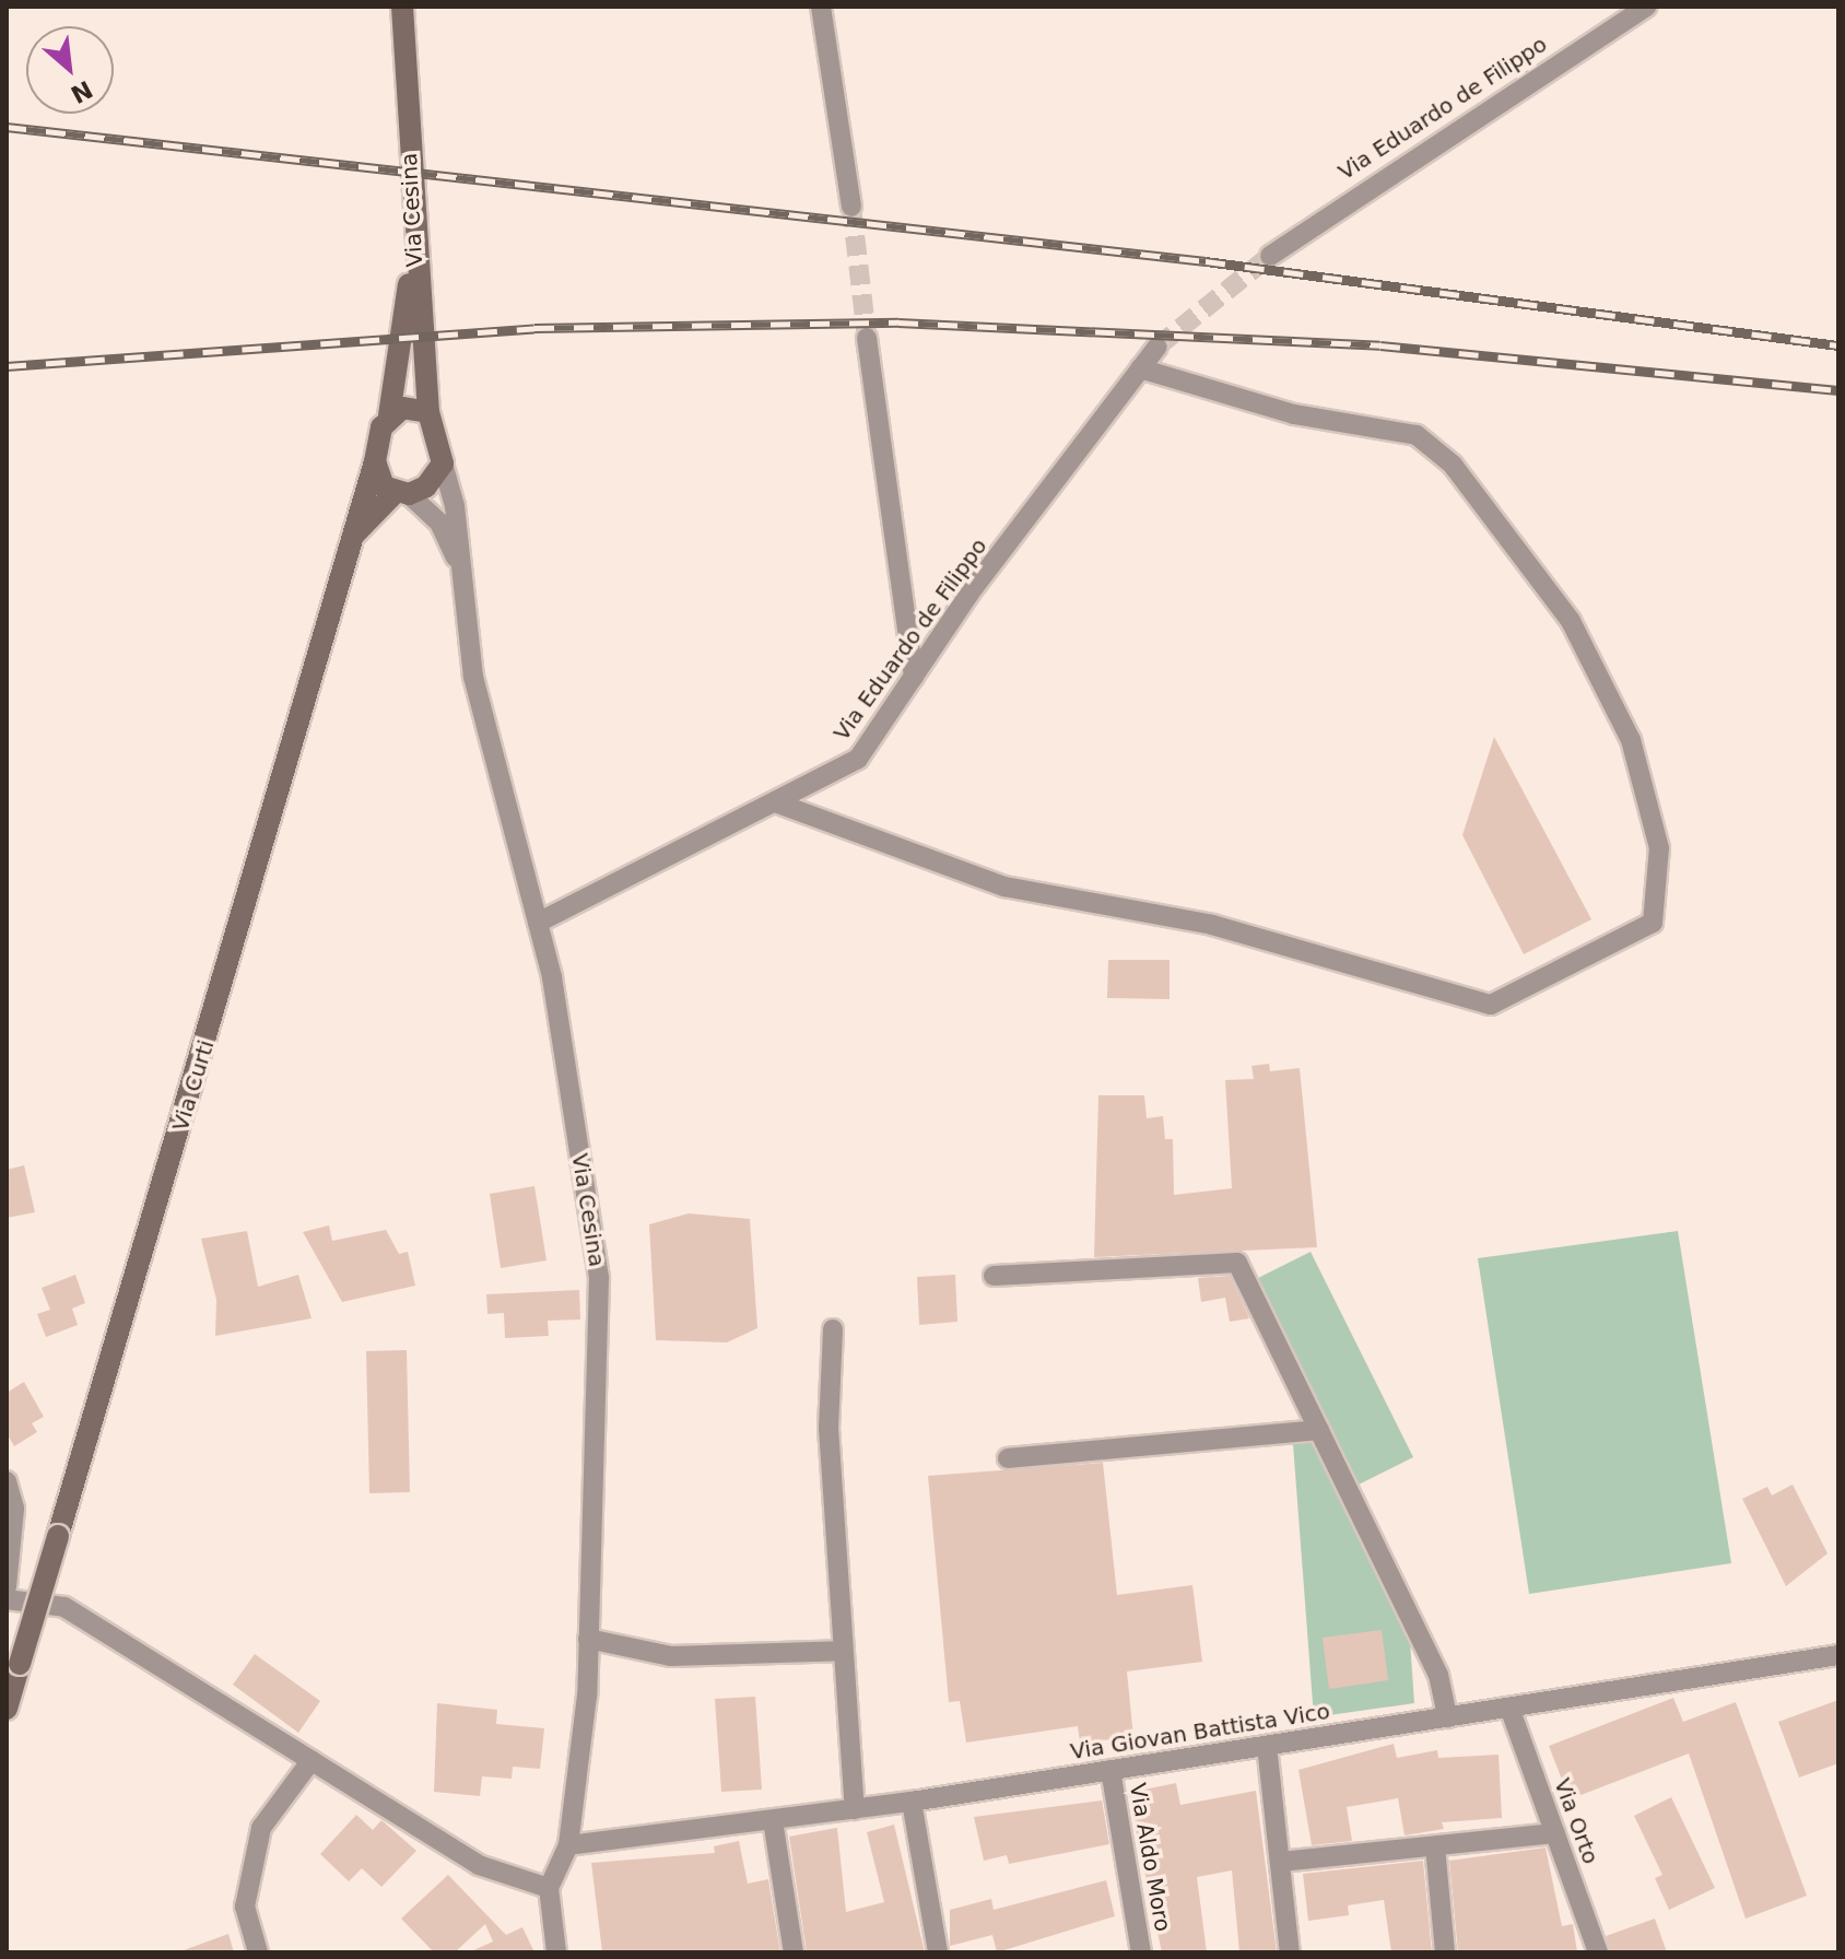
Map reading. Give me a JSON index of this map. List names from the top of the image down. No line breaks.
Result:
{"streets":{"main road":["Via Cesina","Via Curti"],"street":["Via Eduardo de Filippo","Via Giovan Battista Vico","Via Orto","Via Aldo Moro"]},"crossings":[["Via Eduardo de Filippo","Via Cesina"],["Via Cesina","Via Curti"],["Via Cesina","Via Giovan Battista Vico"],["Via Giovan Battista Vico","Via Orto"],["Via Giovan Battista Vico","Via Aldo Moro"]],"north":"bottom right"}
